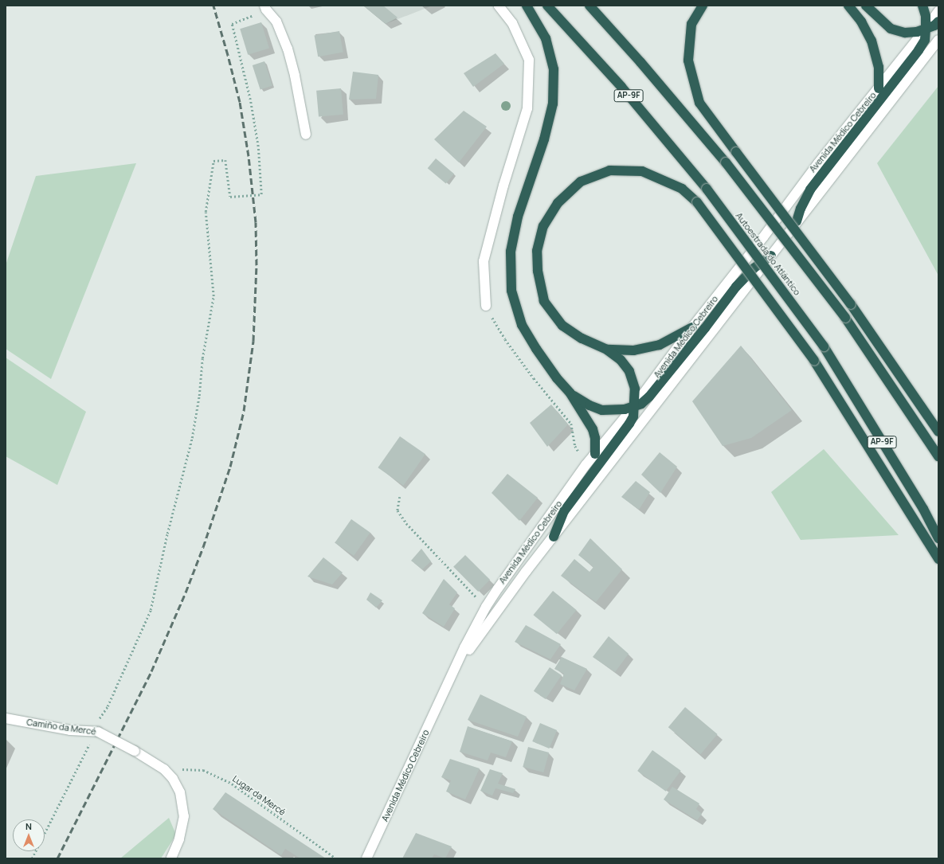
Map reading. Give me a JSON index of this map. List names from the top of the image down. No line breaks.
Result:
{"streets":{"highway":["AP-9F","Autoestrada do Atlántico"],"main road":["Avenida Médico Cebreiro","Camiño da Mercé"],"path":["Lugar da Mercé"]},"crossings":[["Camiño da Mercé","Lugar da Mercé"]],"north":"top"}
